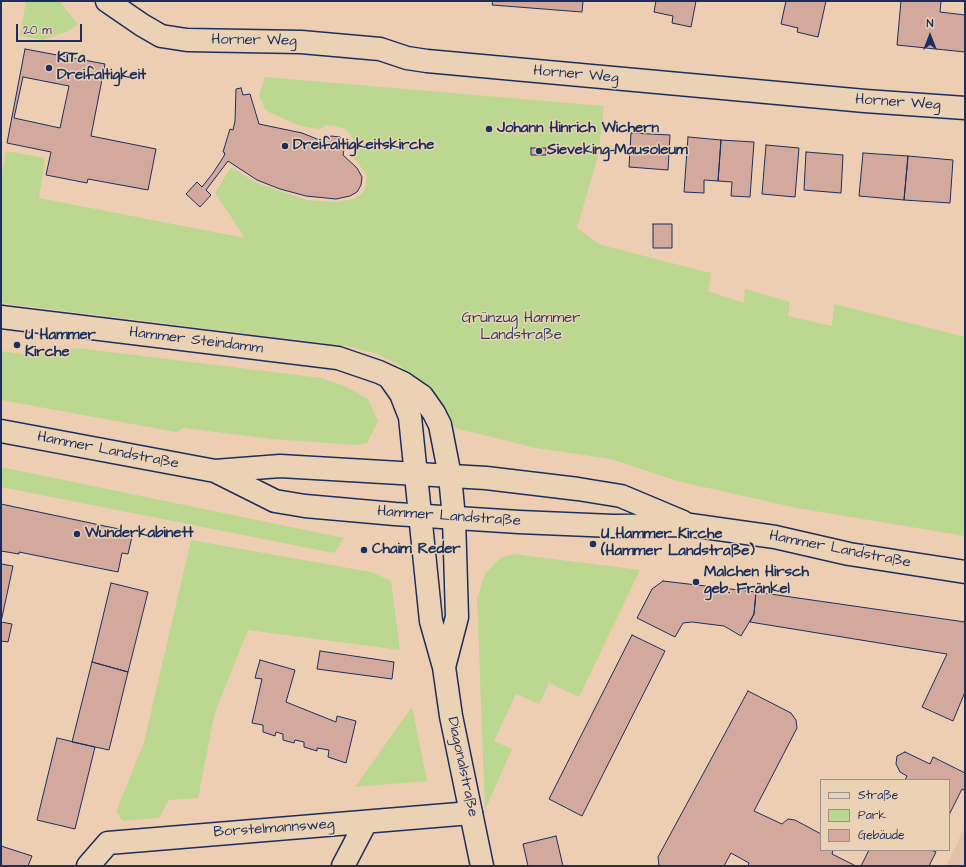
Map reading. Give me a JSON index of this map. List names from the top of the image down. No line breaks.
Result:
{"streets":{"street":["Horner Weg","Hammer Steindamm","Hammer Landstraße","Diagonalstraße","Borstelmannsweg"]},"crossings":[["Hammer Steindamm","Hammer Landstraße"],["Hammer Steindamm","Diagonalstraße"],["Hammer Landstraße","Diagonalstraße"],["Diagonalstraße","Borstelmannsweg"]],"parks":["Grünzug Hammer Landstraße"],"places":["KiTa Dreifaltigkeit","Johann Hinrich Wichern","Dreifaltigkeitskirche","Sieveking-Mausoleum","U Hammer Kirche","Wunderkabinett","U Hammer Kirche (Hammer Landstraße)","Chaim Reder","Malchen Hirsch geb. Fränkel"],"legend":["Straße","Park","Gebäude"],"scale_bar":"20 m","north":"top"}
